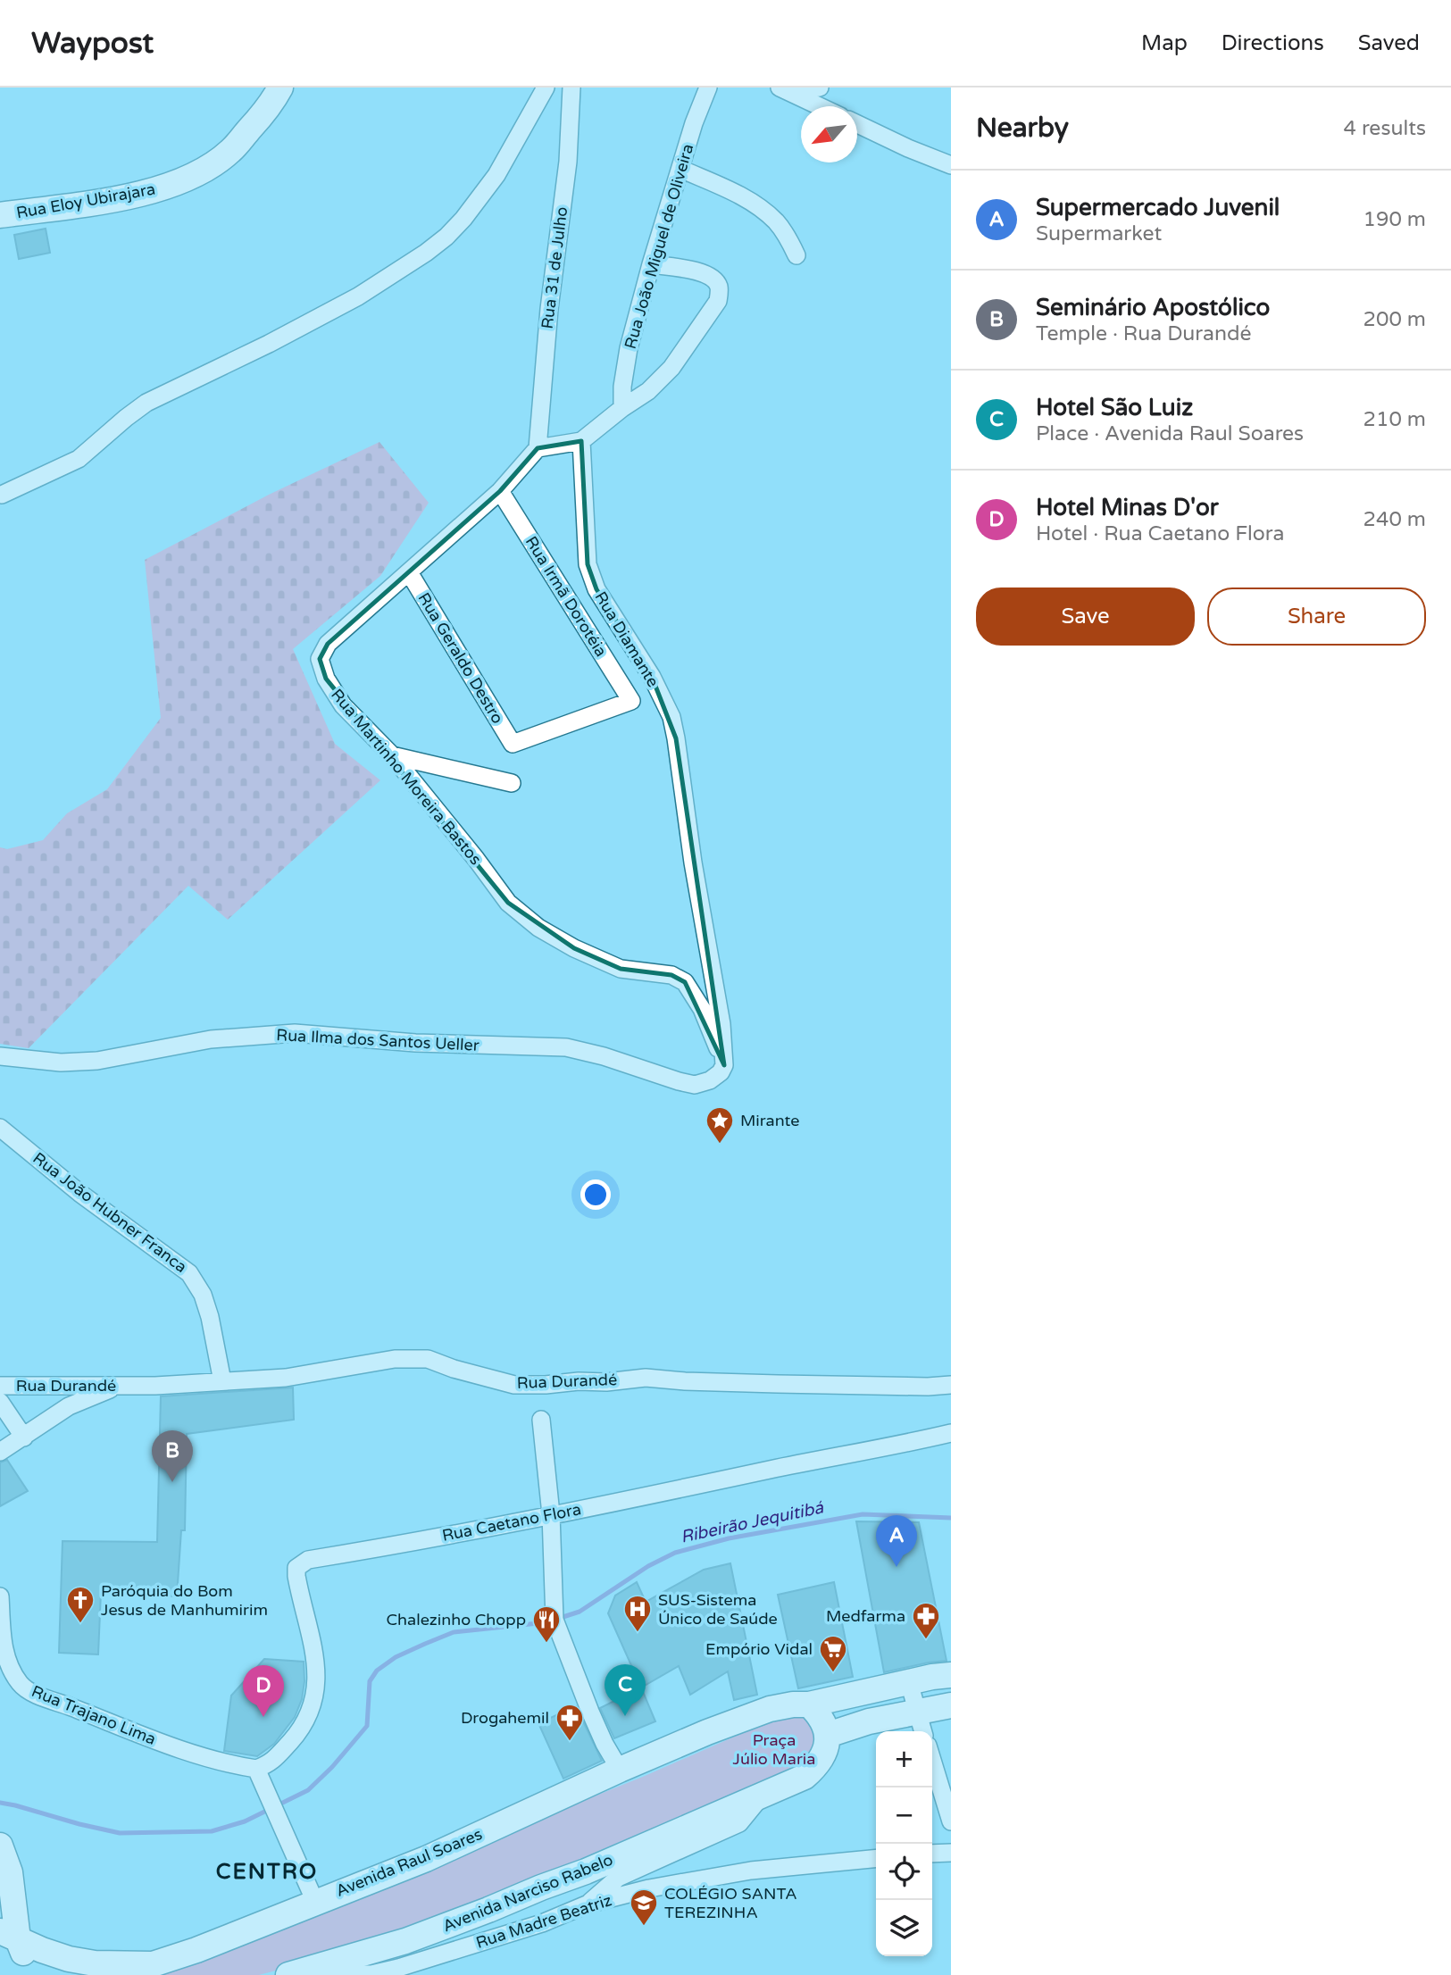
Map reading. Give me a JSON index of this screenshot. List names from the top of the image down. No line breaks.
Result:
{"streets":{"street":["Rua Eloy Ubirajara","Rua João Miguel de Oliveira","Rua 31 de Julho","Rua Irmã Dorotéia","Rua Diamante","Rua Geraldo Destro","Rua Martinho Moreira Bastos","Rua Ilma dos Santos Ueller","Rua João Hubner Franca","Rua Durandé","Rua Caetano Flora","Rua Trajano Lima","Avenida Raul Soares","Avenida Narciso Rabelo","Rua Madre Beatriz"]},"crossings":[["Rua 31 de Julho","Rua Martinho Moreira Bastos"],["Rua Irmã Dorotéia","Rua Geraldo Destro"],["Rua Irmã Dorotéia","Rua Martinho Moreira Bastos"],["Rua Diamante","Rua Martinho Moreira Bastos"],["Rua Diamante","Rua Ilma dos Santos Ueller"],["Rua Geraldo Destro","Rua Martinho Moreira Bastos"],["Rua Martinho Moreira Bastos","Rua Ilma dos Santos Ueller"],["Rua João Hubner Franca","Rua Durandé"],["Rua Caetano Flora","Rua Trajano Lima"],["Avenida Narciso Rabelo","Rua Madre Beatriz"]],"districts":["CENTRO"],"water":["Ribeirão Jequitibá"],"parks":["Praça Júlio Maria"],"places":{"place":["Mirante"],"church":["Paróquia do Bom Jesus de Manhumirim"],"hospital":["SUS-Sistema Único de Saúde"],"pharmacy":["Medfarma","Drogahemil"],"restaurant":["Chalezinho Chopp"],"supermarket":["Empório Vidal"],"school or university":["COLÉGIO SANTA TEREZINHA"]},"north":"bottom left","page":{"header":"Waypost","nav":["Map","Directions","Saved"],"heading":["Nearby","4 results"],"list":[{"mark":"A","name":"Supermercado Juvenil","note":"Supermarket","value":"190 m"},{"mark":"B","name":"Seminário Apostólico","note":"Temple · Rua Durandé","value":"200 m"},{"mark":"C","name":"Hotel São Luiz","note":"Place · Avenida Raul Soares","value":"210 m"},{"mark":"D","name":"Hotel Minas D'or","note":"Hotel · Rua Caetano Flora","value":"240 m"}],"buttons":["Save","Share"],"pins":["B","A","C","D"],"map_buttons":["+","−"]}}
